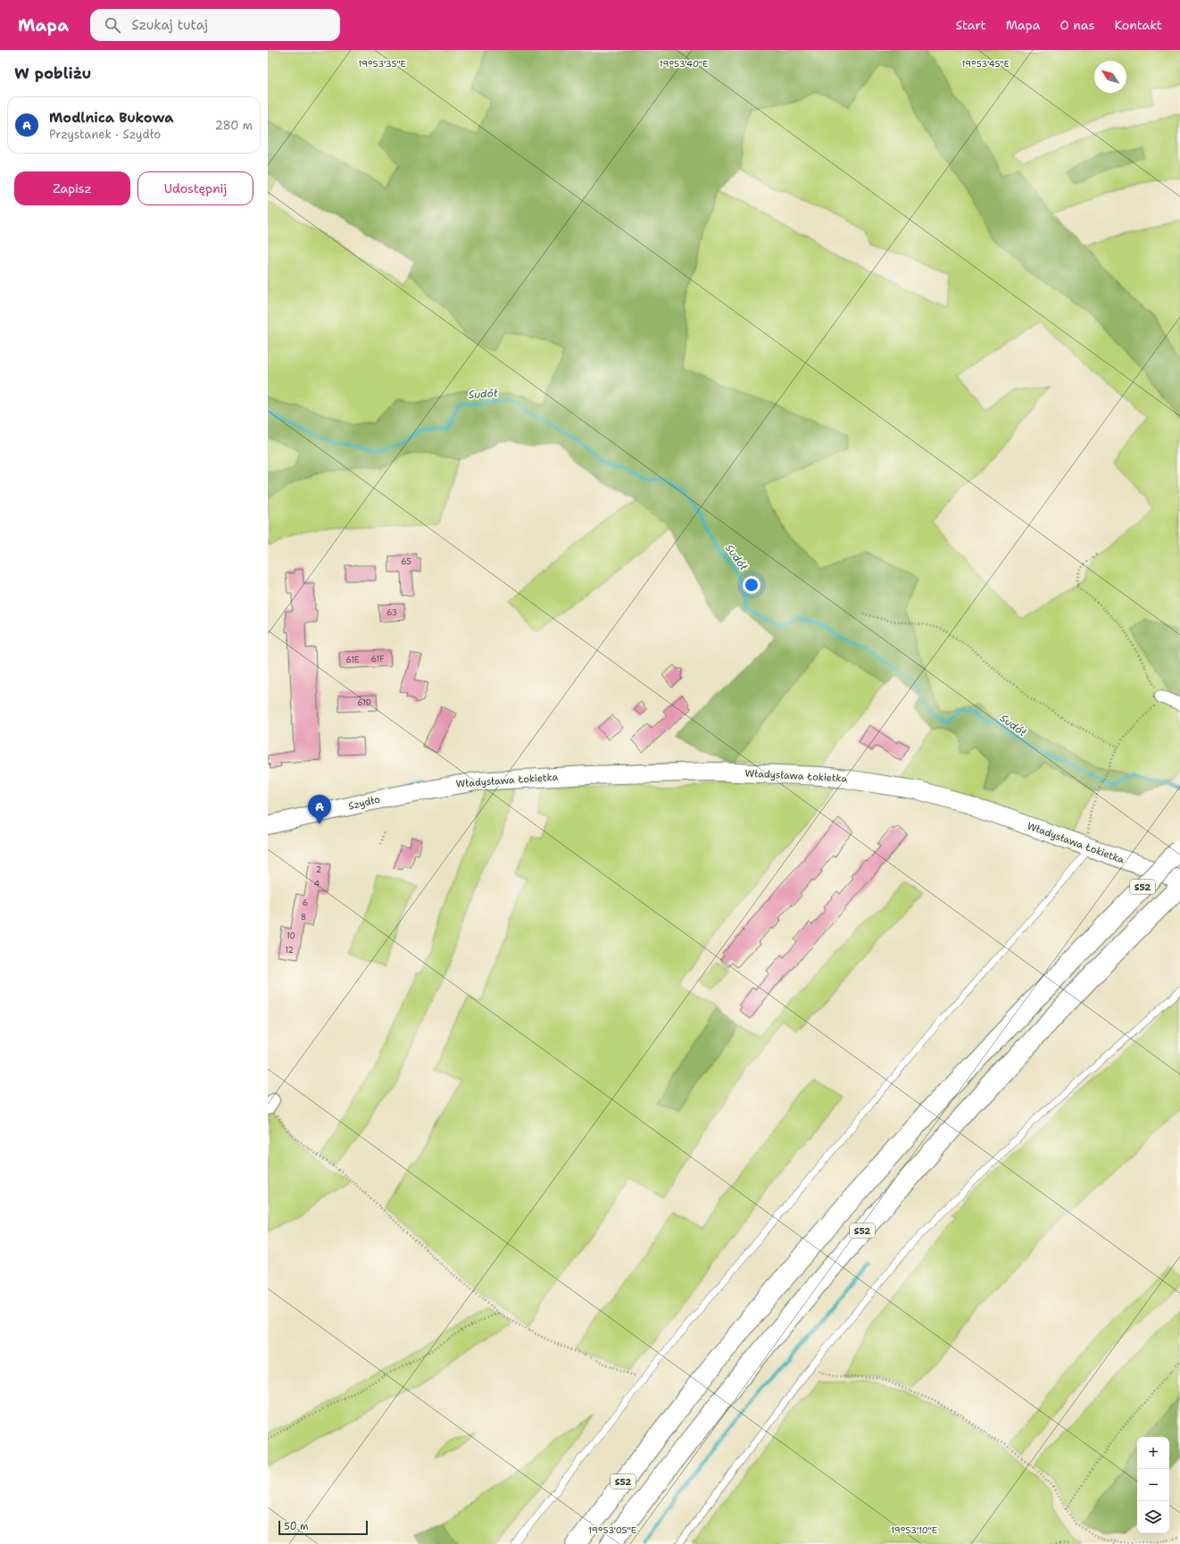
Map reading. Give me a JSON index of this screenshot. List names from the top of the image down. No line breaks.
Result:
{"streets":{"highway":["S52"],"street":["Władysława Łokietka","Szydło"]},"crossings":[["Władysława Łokietka","Szydło"]],"water":["Sudół"],"house_numbers":["65","63","61F","61E","61D","2","4","6","8","10","12"],"scale_bar":"50 m","north":"top left","page":{"header":"Mapa","search":"Szukaj tutaj","nav":["Start","Mapa","O nas","Kontakt"],"heading":"W pobliżu","list":[{"mark":"A","name":"Modlnica Bukowa","note":"Przystanek · Szydło","value":"280 m"}],"buttons":["Zapisz","Udostępnij"],"pins":"A","map_buttons":["+","−"],"scale":"50 m"},"coordinates":["19°53'35\"E","19°53'40\"E","19°53'45\"E","19°53'05\"E","19°53'10\"E"]}
